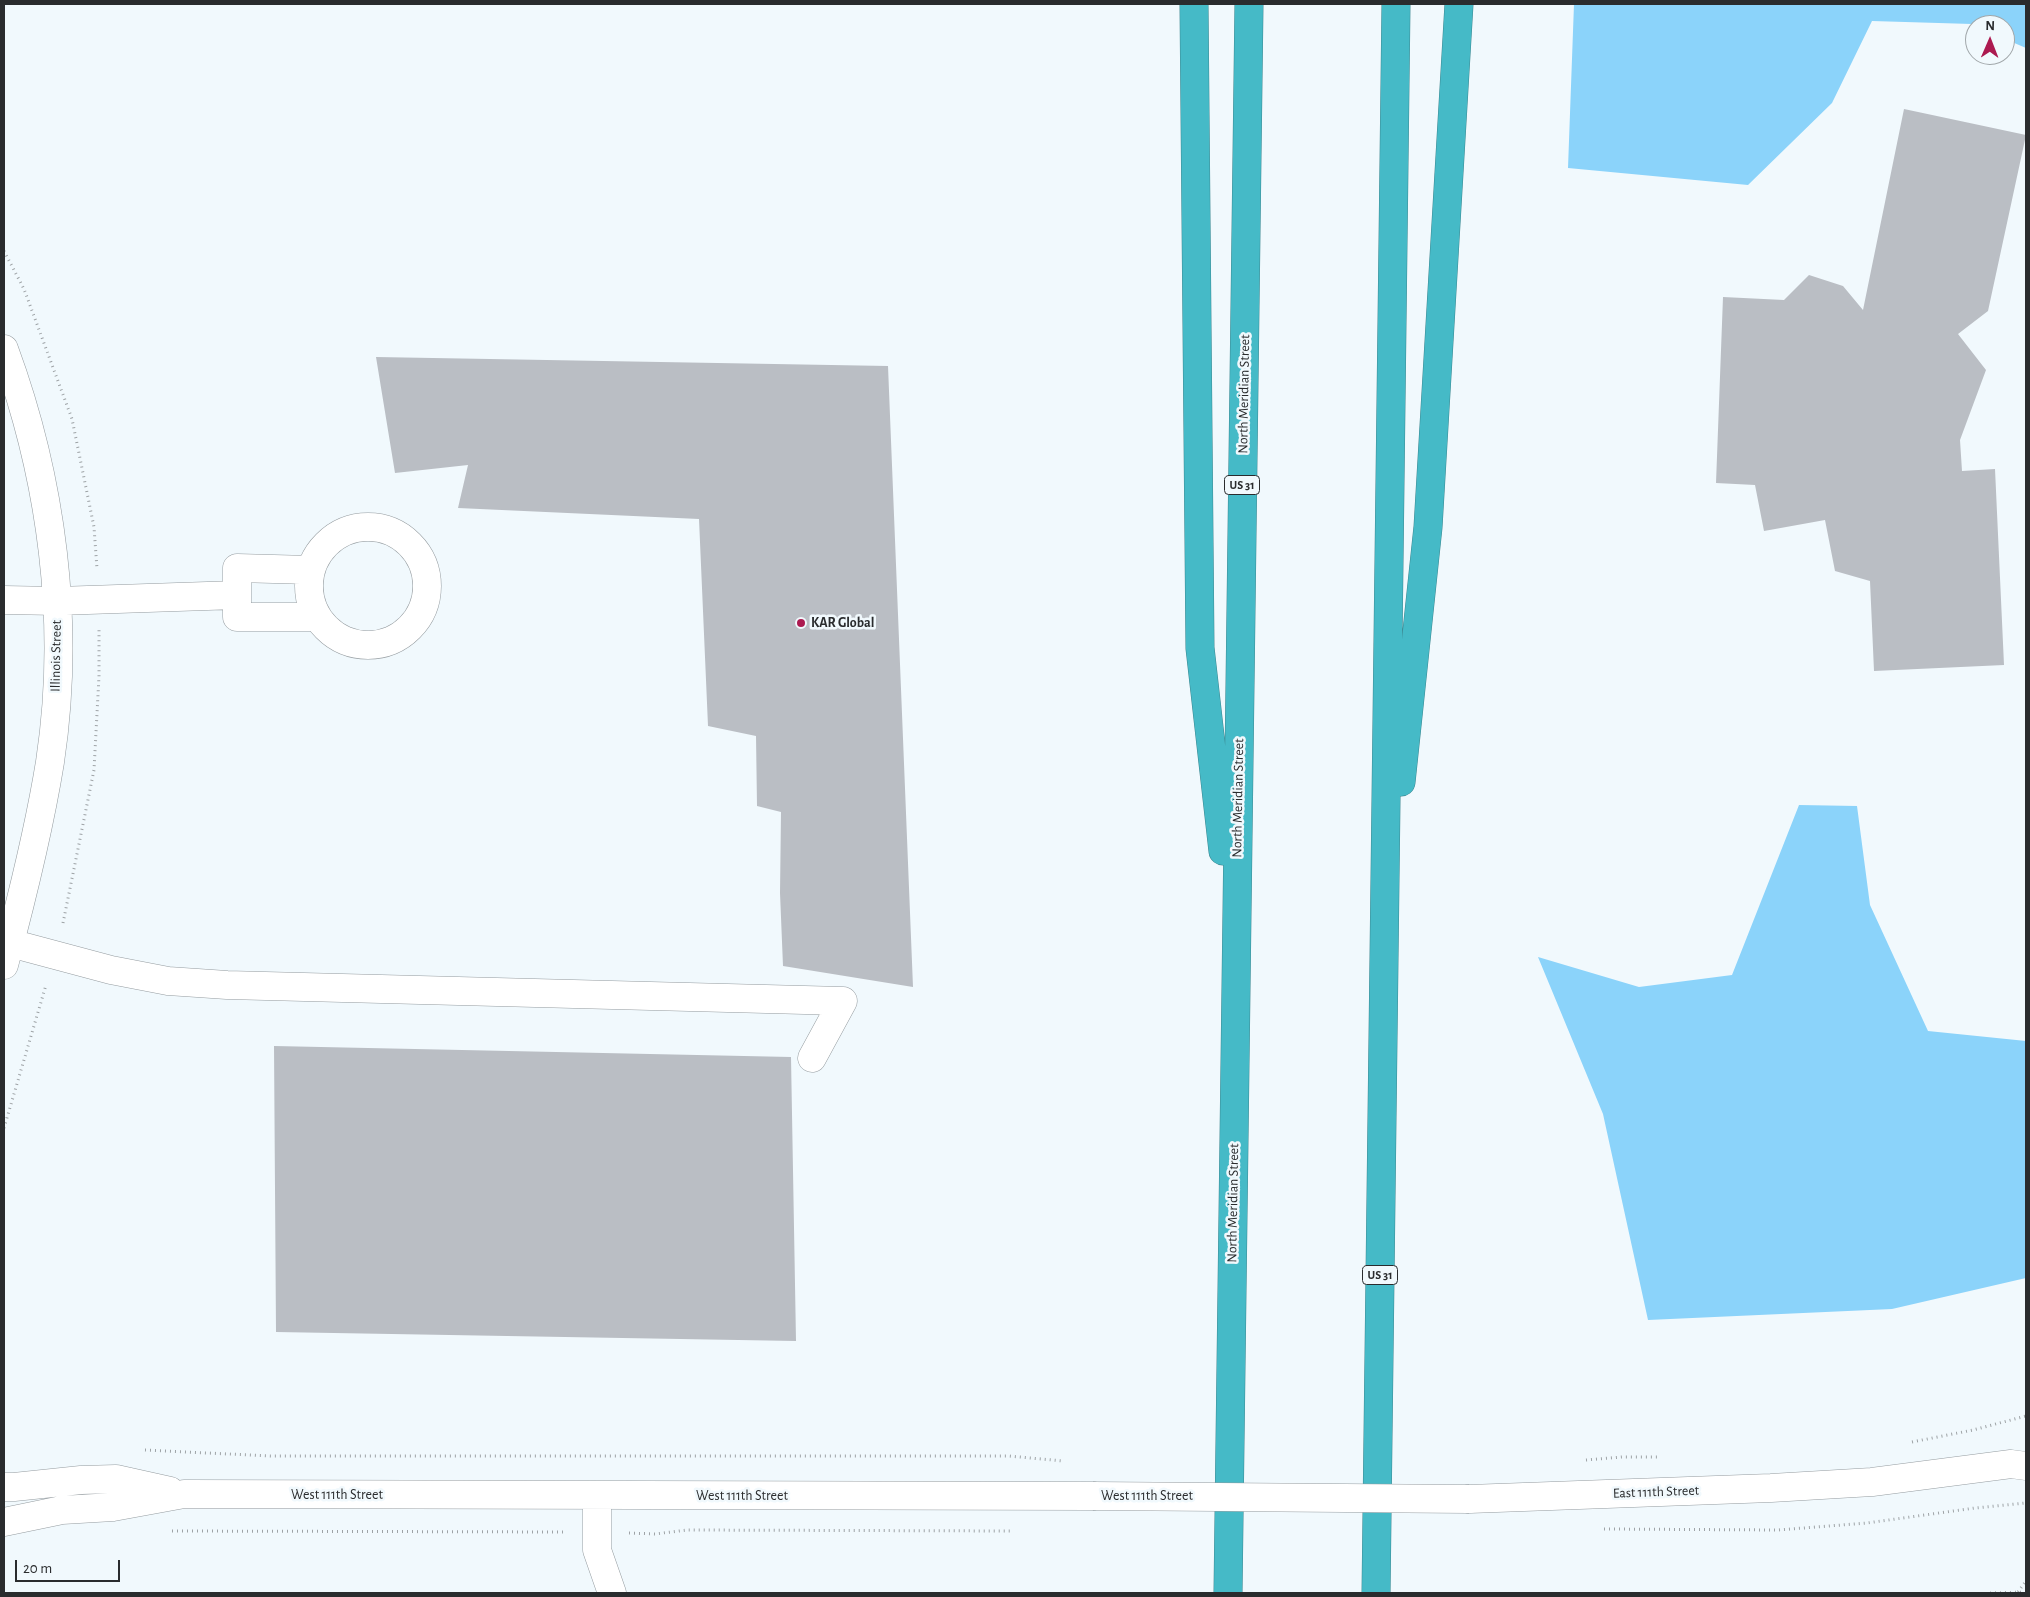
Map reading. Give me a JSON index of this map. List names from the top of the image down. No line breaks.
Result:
{"streets":{"highway":["North Meridian Street","US 31"],"street":["Illinois Street","East 111th Street","West 111th Street"]},"crossings":[["East 111th Street","West 111th Street"]],"places":["KAR Global"],"scale_bar":"20 m","north":"top"}
